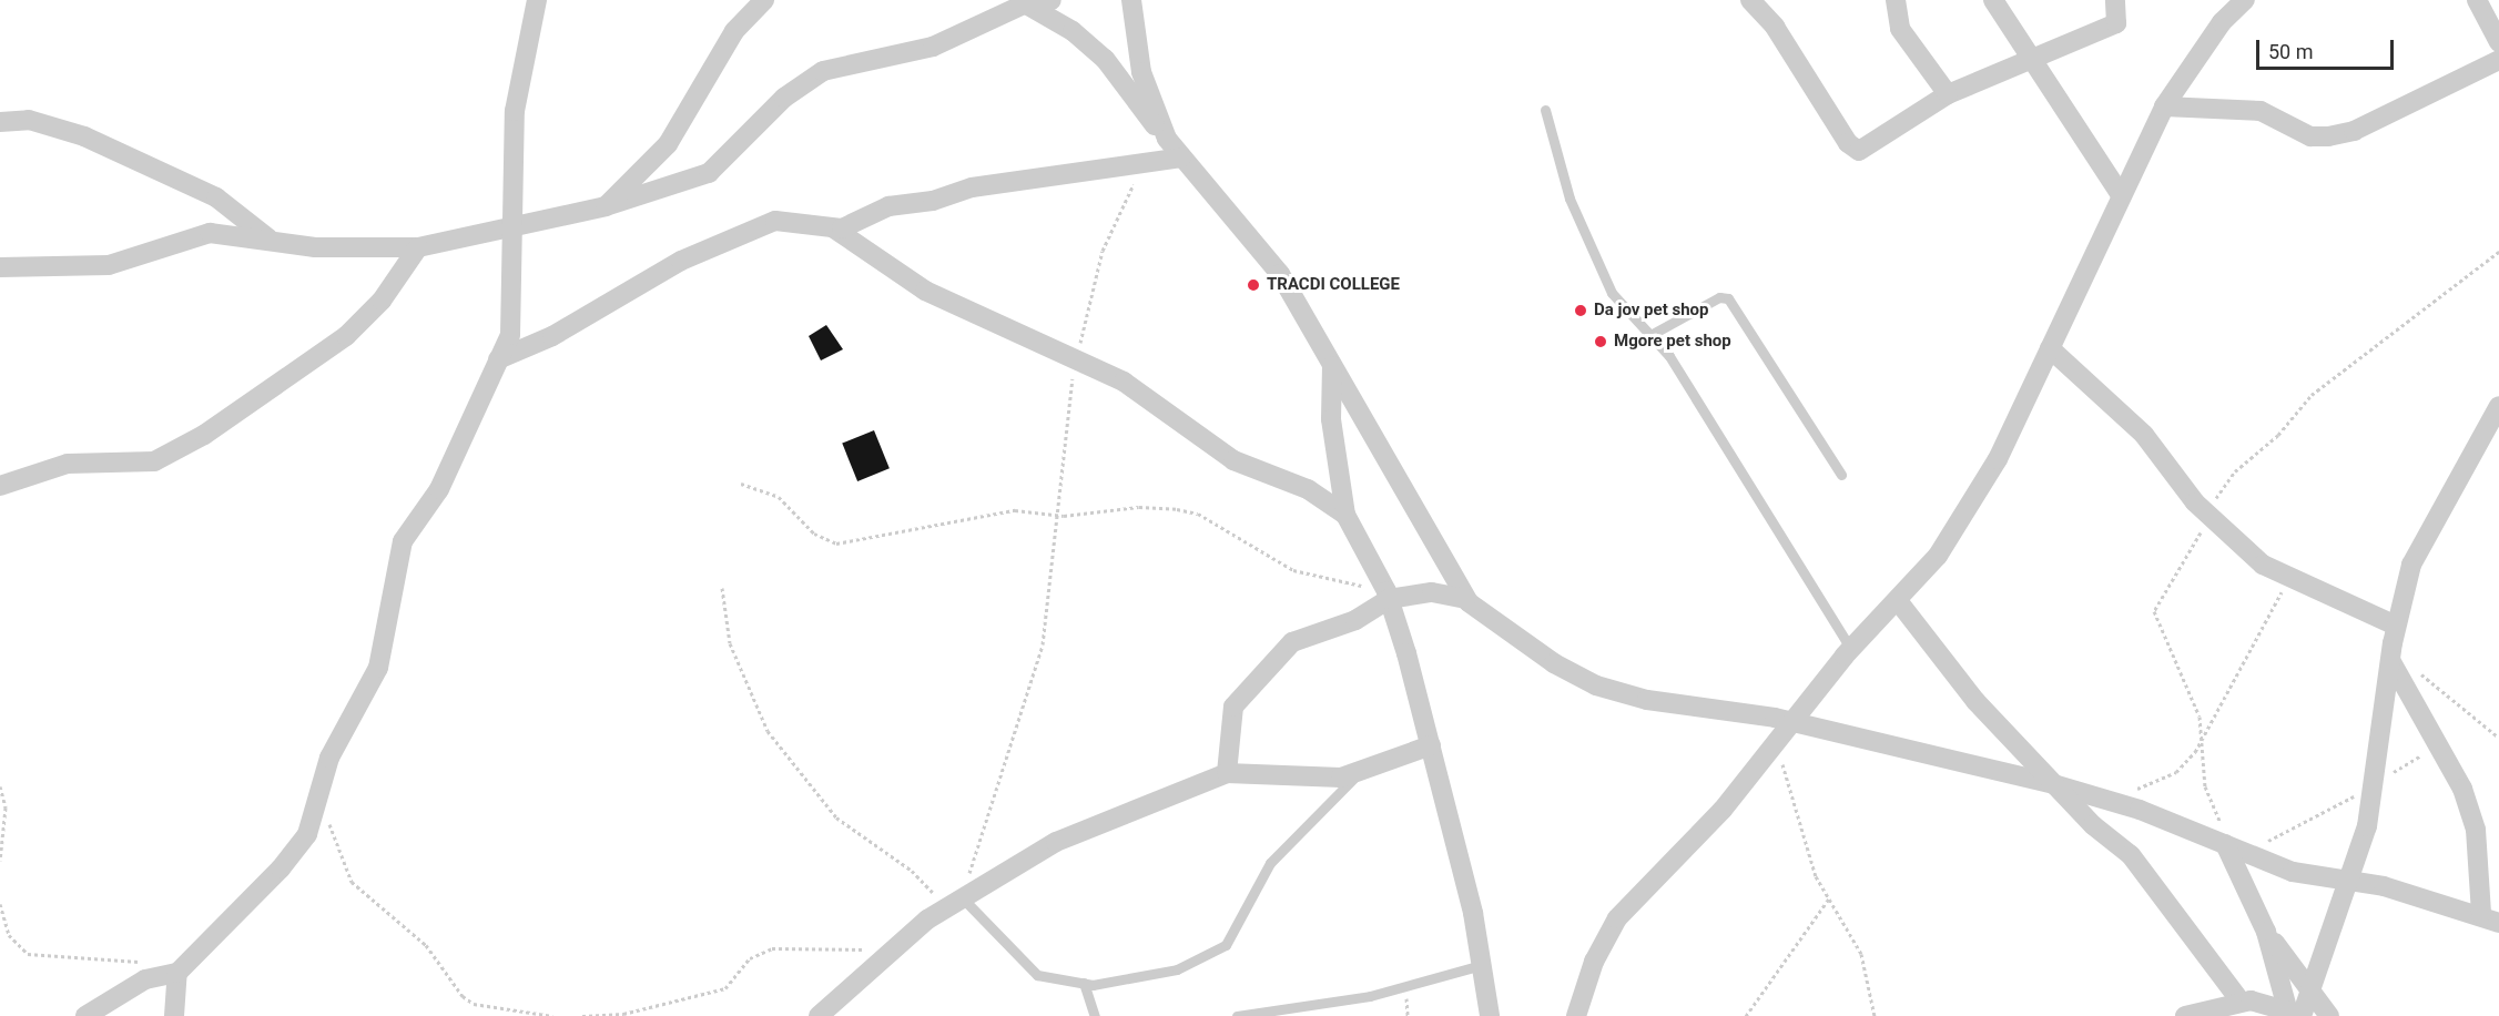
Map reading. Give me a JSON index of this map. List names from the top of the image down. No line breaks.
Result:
{"places":["TRACDI COLLEGE","Da jov pet shop","Mgore pet shop"],"scale_bar":"50 m"}
